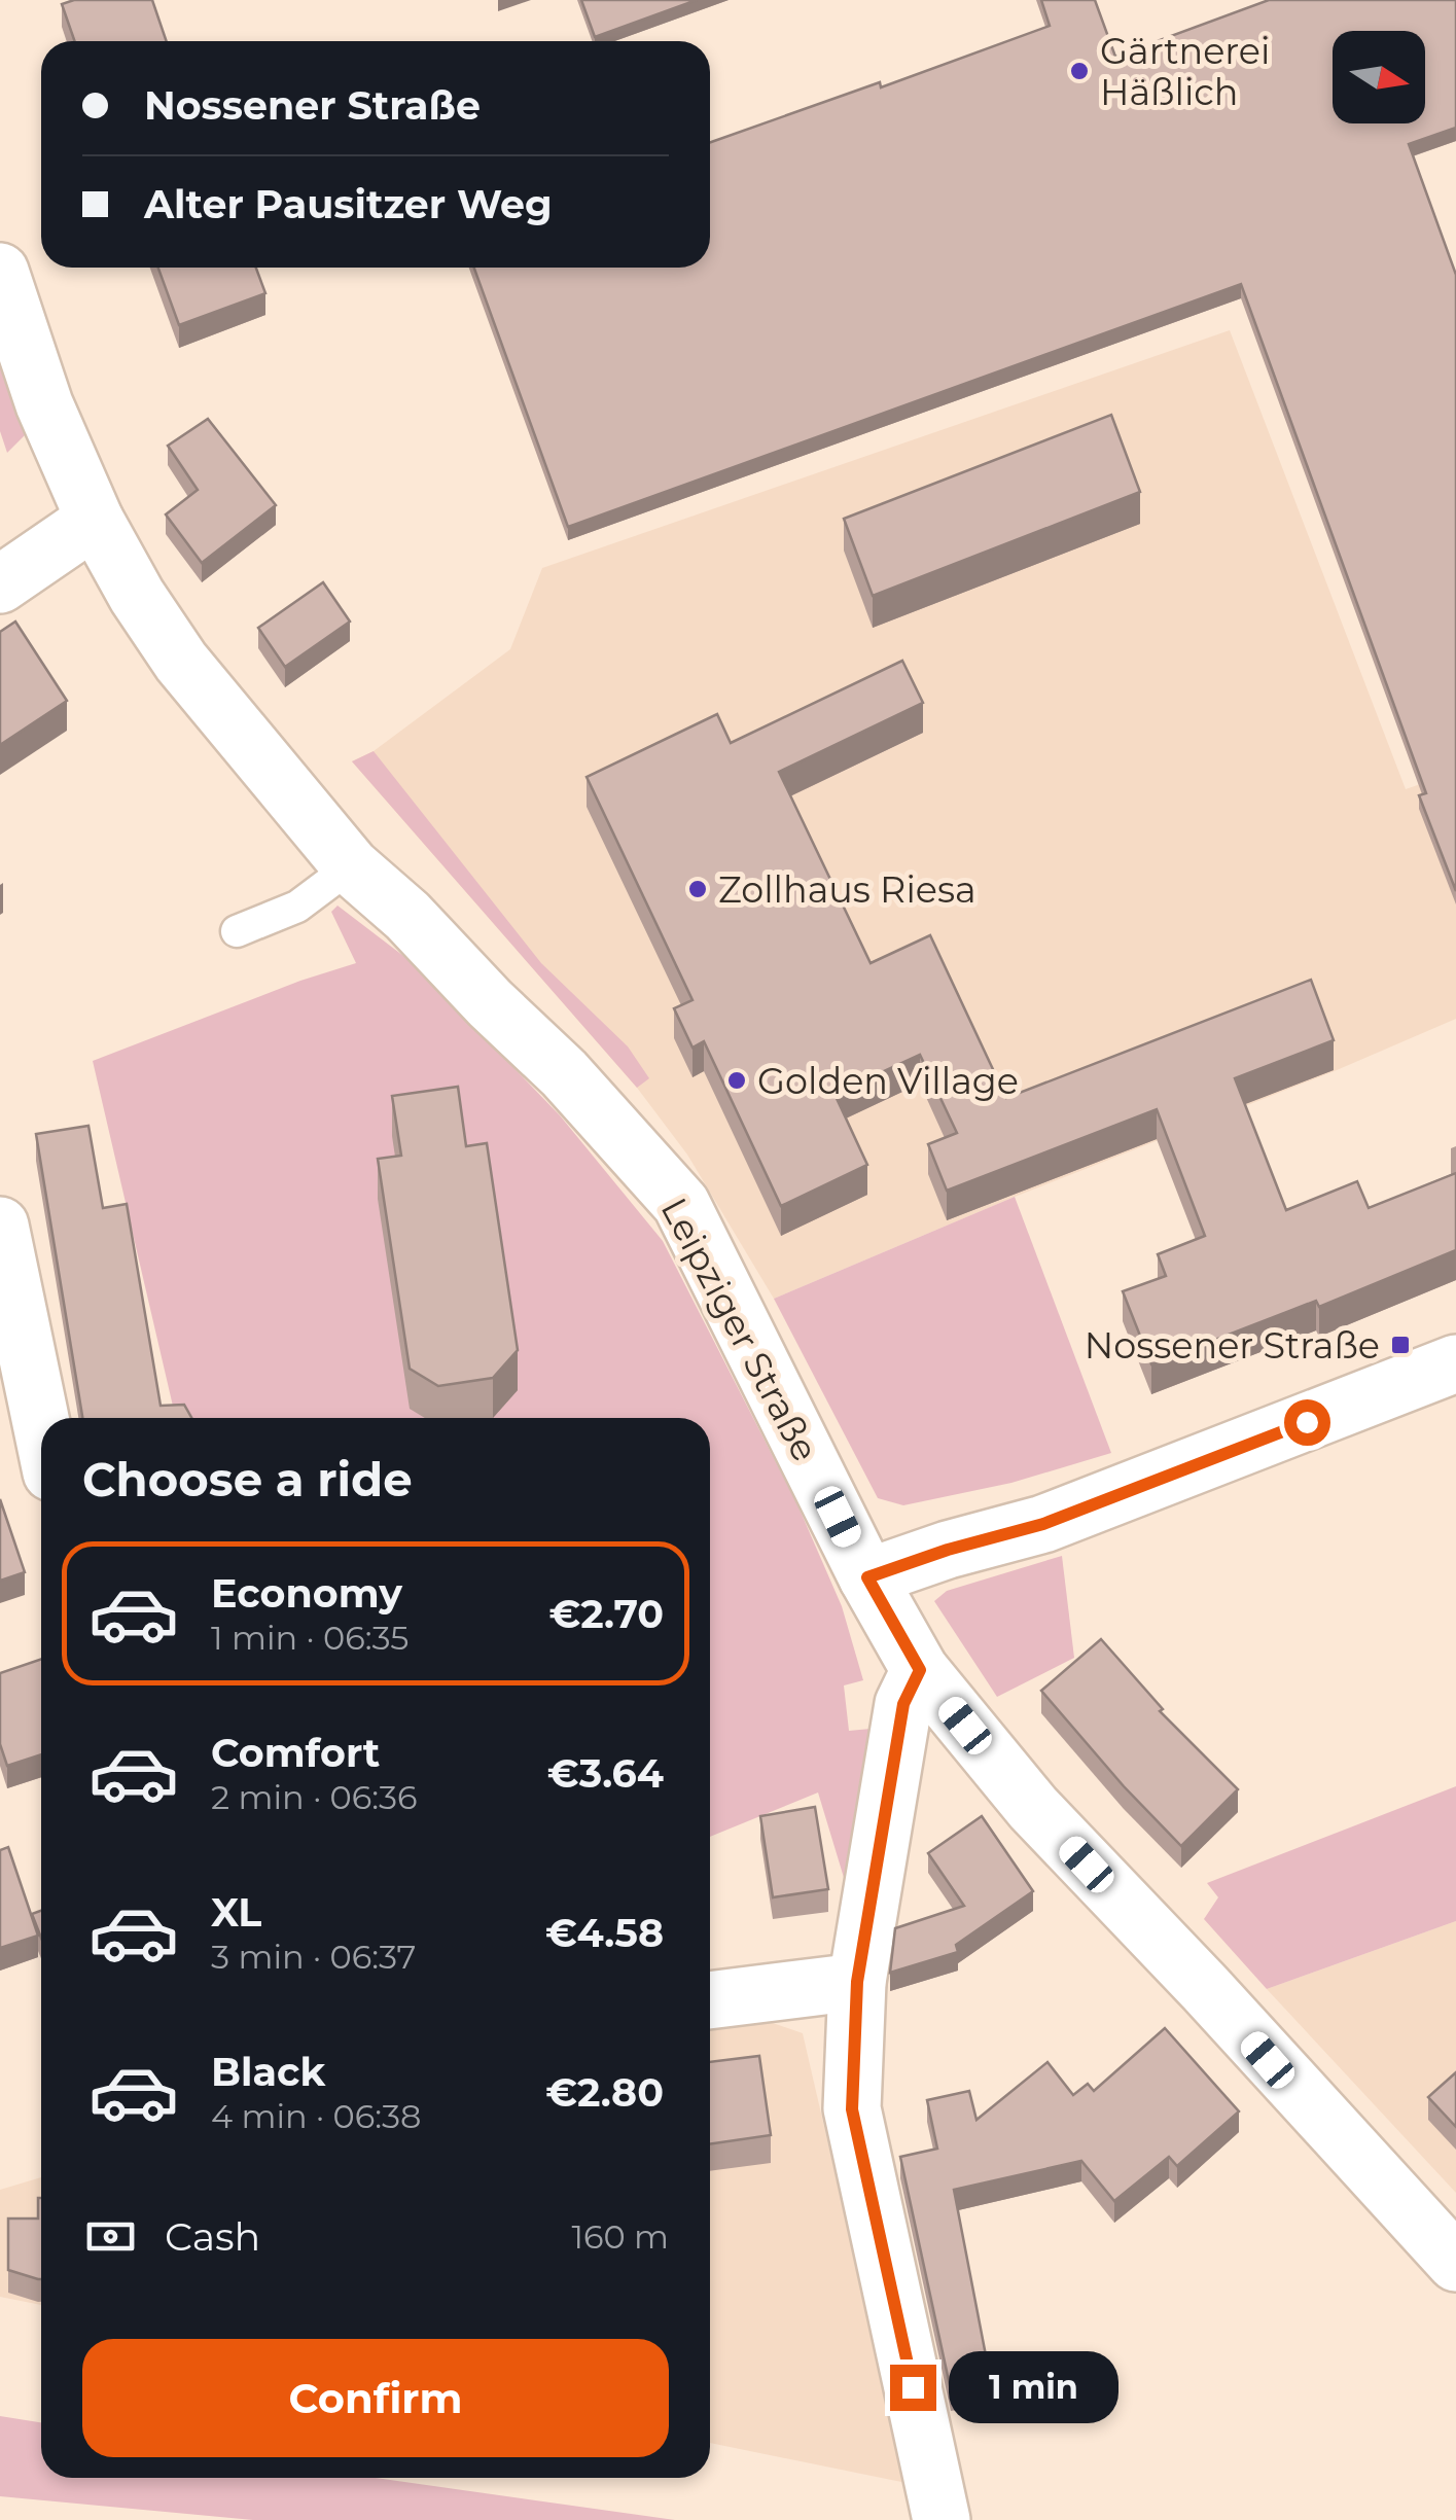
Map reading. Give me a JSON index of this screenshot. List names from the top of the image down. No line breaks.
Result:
{"streets":{"street":["Leipziger Straße"]},"places":{"other":["Gärtnerei Häßlich","Zollhaus Riesa","Golden Village"],"transit":["Nossener Straße"]},"north":"right","page":{"banner":["Nossener Straße","Alter Pausitzer Weg"],"heading":"Choose a ride","list":[{"name":"Economy","note":"1 min · 06:35","value":"€2.70"},{"name":"Comfort","note":"2 min · 06:36","value":"€3.64"},{"name":"XL","note":"3 min · 06:37","value":"€4.58"},{"name":"Black","note":"4 min · 06:38","value":"€2.80"}],"pay":["Cash","160 m"],"buttons":"Confirm","bubble":"1 min"}}
